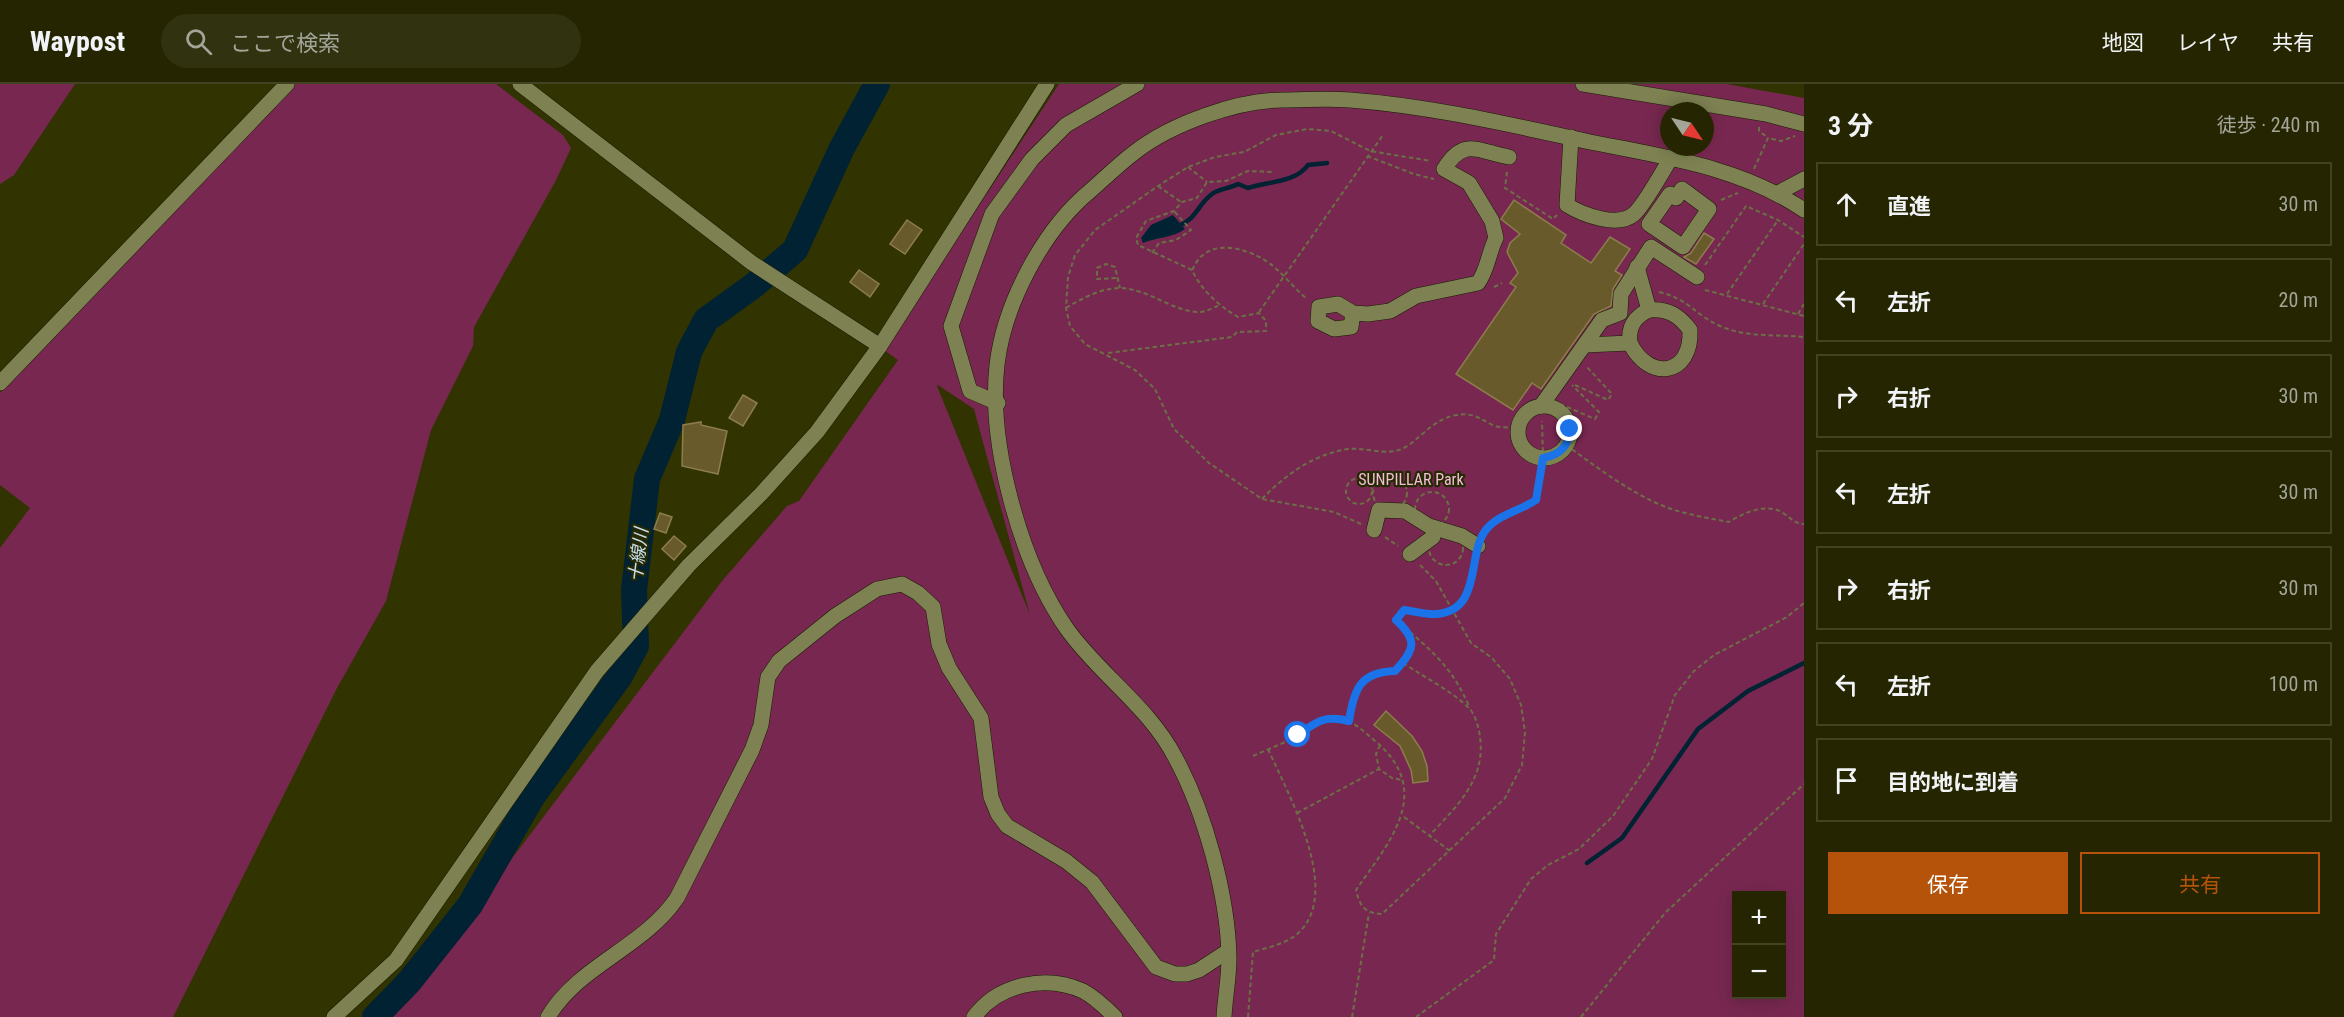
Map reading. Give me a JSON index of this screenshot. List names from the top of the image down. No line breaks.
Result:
{"water":["十線川"],"parks":["SUNPILLAR Park"],"north":"bottom right","page":{"header":"Waypost","search":"ここで検索","nav":["地図","レイヤ","共有"],"heading":["3 分","徒歩 · 240 m"],"list":[["直進","30 m"],["左折","20 m"],["右折","30 m"],["左折","30 m"],["右折","30 m"],["左折","100 m"],"目的地に到着"],"buttons":["保存","共有"],"map_buttons":["+","−"]}}
